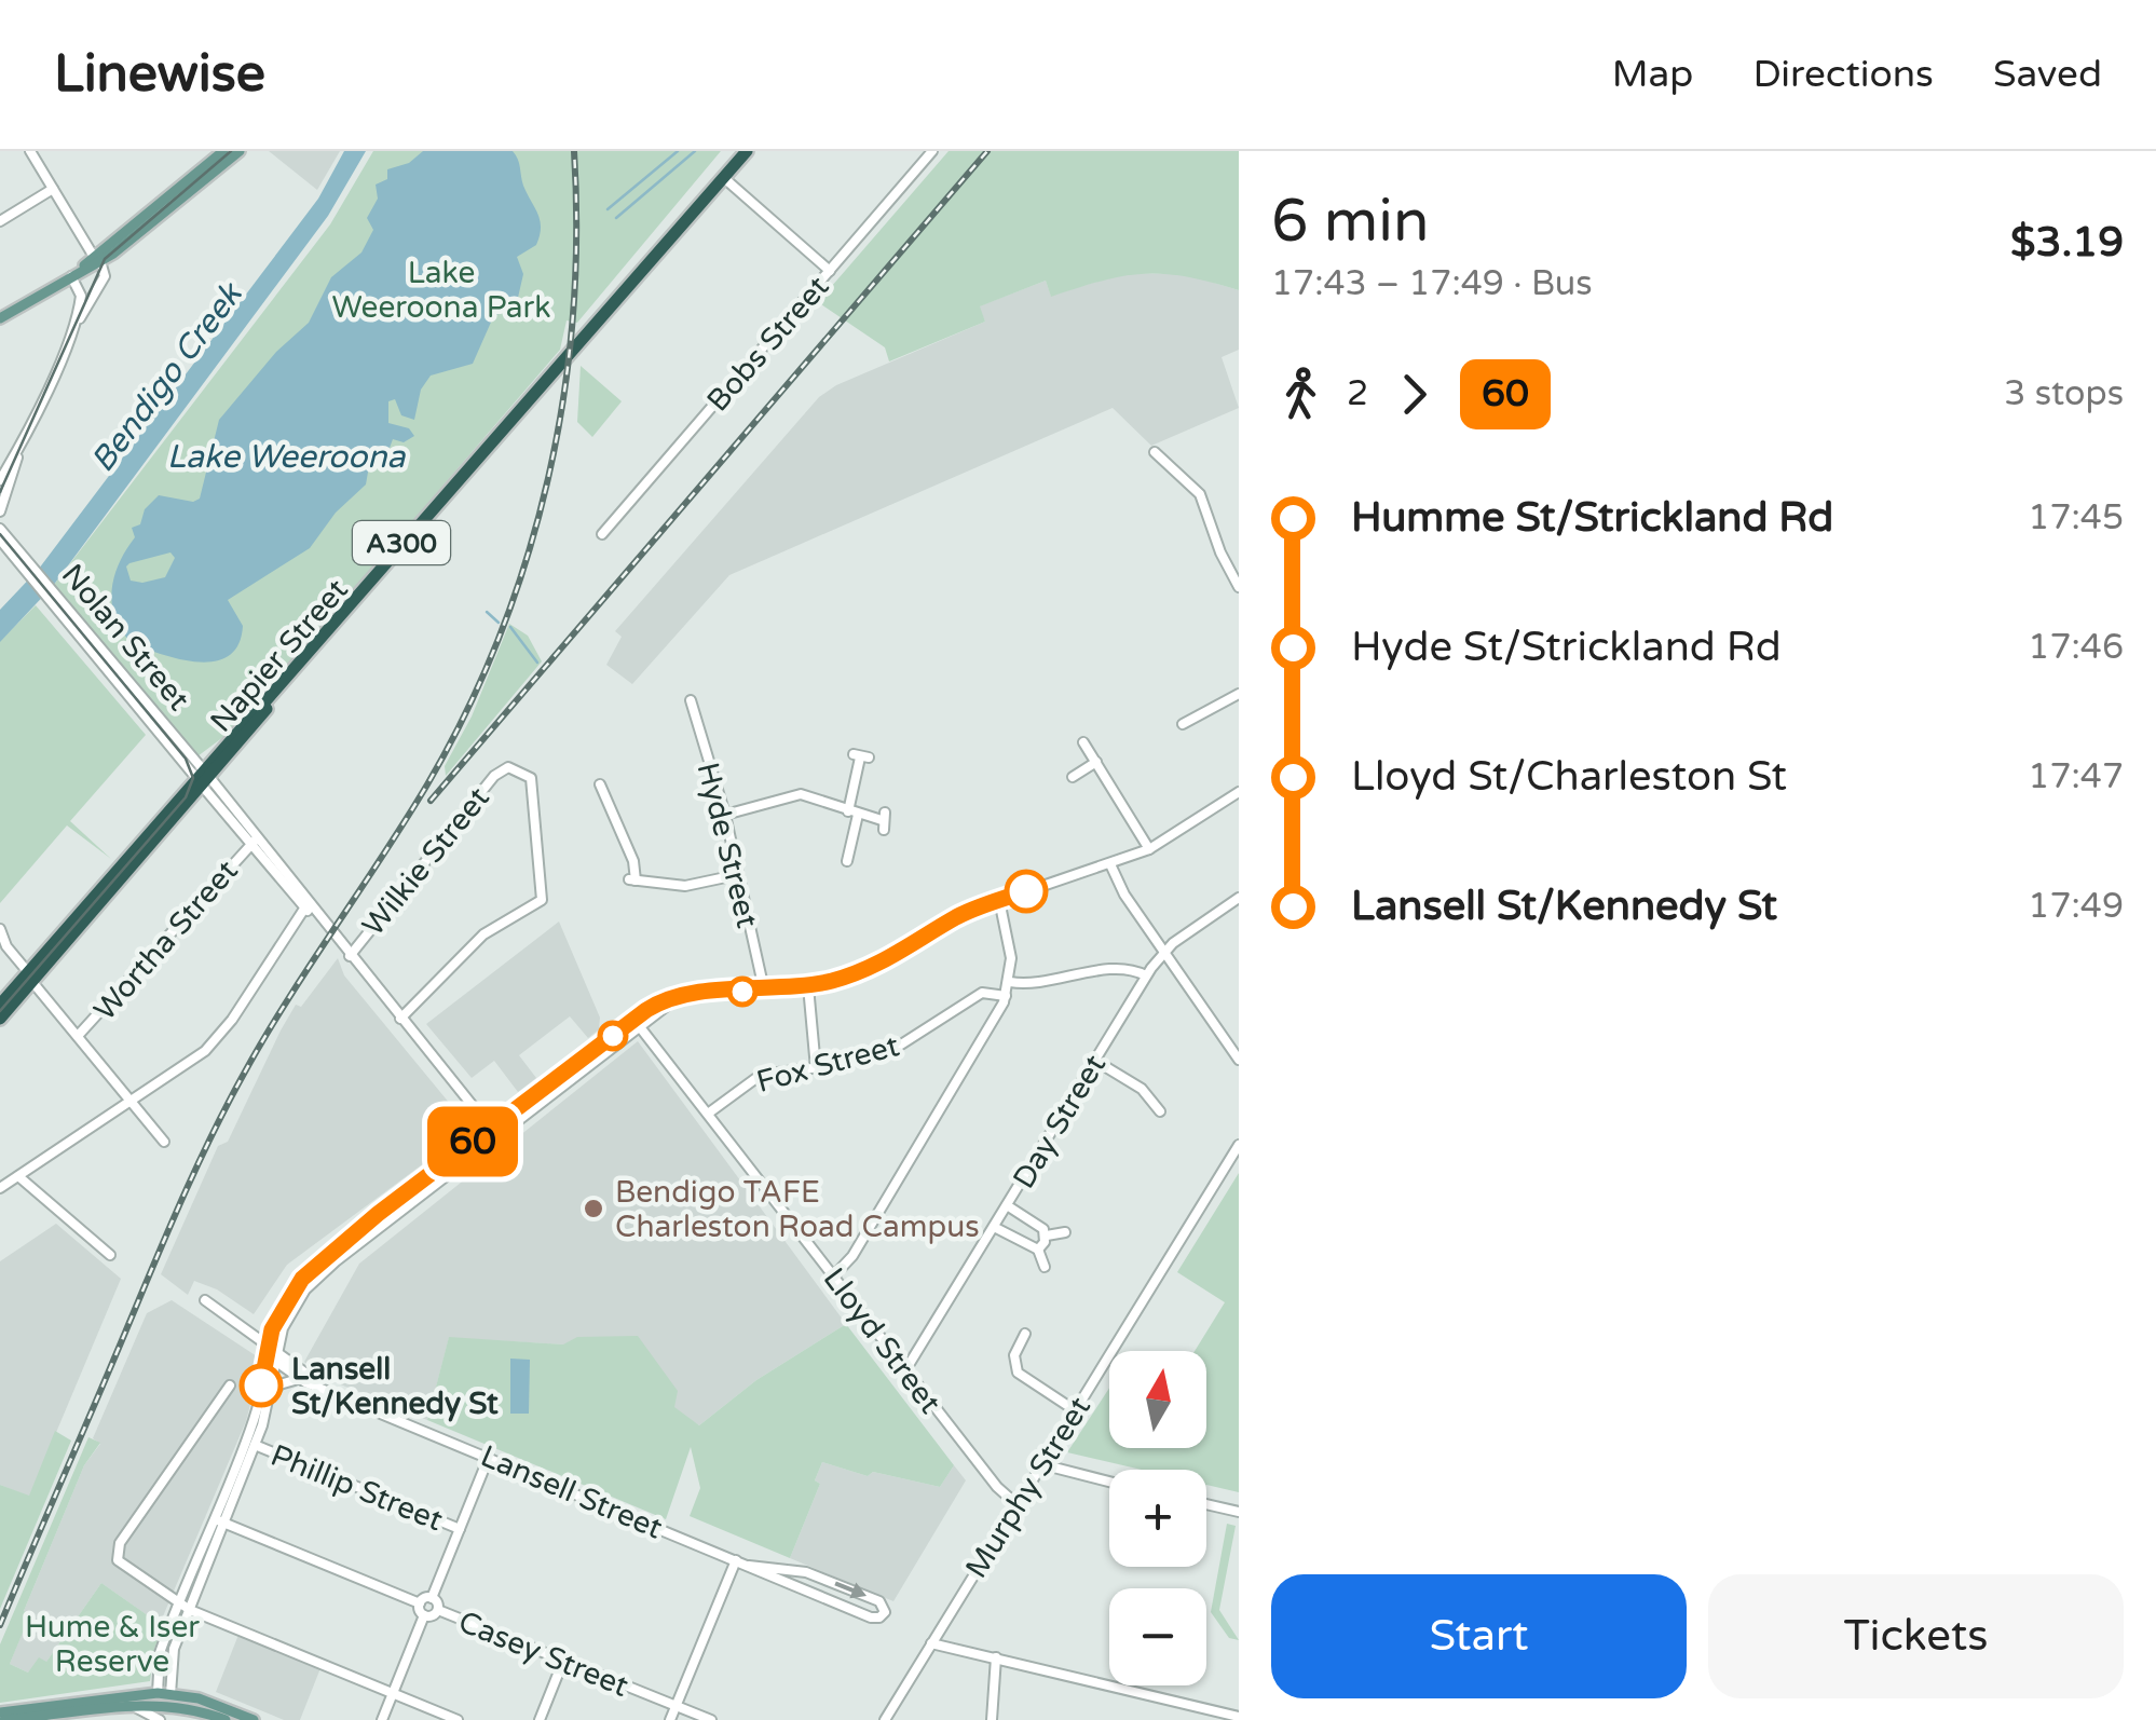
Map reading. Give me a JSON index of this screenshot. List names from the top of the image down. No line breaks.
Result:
{"streets":{"highway":["A300","Napier Street"],"street":["Bobs Street","Nolan Street","Hyde Street","Wilkie Street","Wortha Street","Fox Street","Day Street","Lloyd Street","Phillip Street","Murphy Street","Lansell Street","Casey Street"]},"crossings":[["A300","Napier Street"],["Nolan Street","Napier Street"],["Nolan Street","Wilkie Street"],["Nolan Street","Wortha Street"],["Fox Street","Lloyd Street"],["Day Street","Lloyd Street"],["Lloyd Street","Murphy Street"]],"water":["Bendigo Creek","Lake Weeroona"],"parks":["Lake Weeroona Park","Hume & Iser Reserve"],"places":["Bendigo TAFE Charleston Road Campus","Lansell St/Kennedy St"],"lines":["bus line 60"],"north":"top","page":{"header":"Linewise","nav":["Map","Directions","Saved"],"on_map":"60","heading":["6 min","17:43 – 17:49 · Bus","$3.19"],"legs":["2","60","3 stops"],"list":[{"name":"Humme St/Strickland Rd","value":"17:45"},{"name":"Hyde St/Strickland Rd","value":"17:46"},{"name":"Lloyd St/Charleston St","value":"17:47"},{"name":"Lansell St/Kennedy St","value":"17:49"}],"map_buttons":["+","−"],"buttons":["Start","Tickets"]}}
